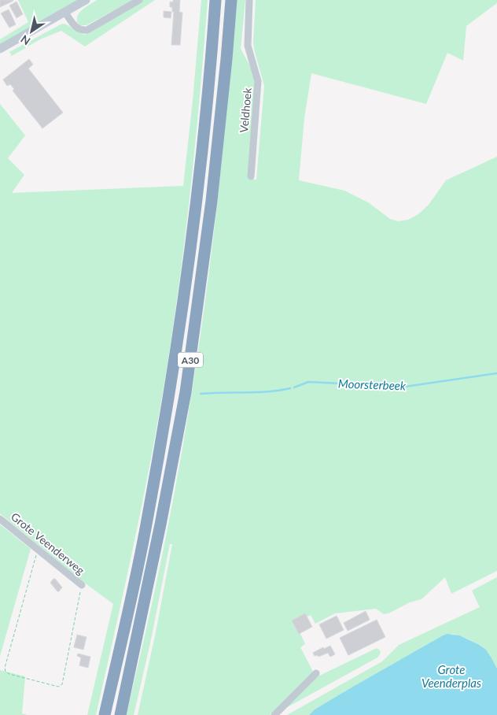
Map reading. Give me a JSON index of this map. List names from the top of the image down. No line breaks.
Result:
{"streets":{"highway":["A30"],"street":["Veldhoek","Grote Veenderweg"]},"water":["Moorsterbeek","Grote Veenderplas"],"north":"bottom left"}
